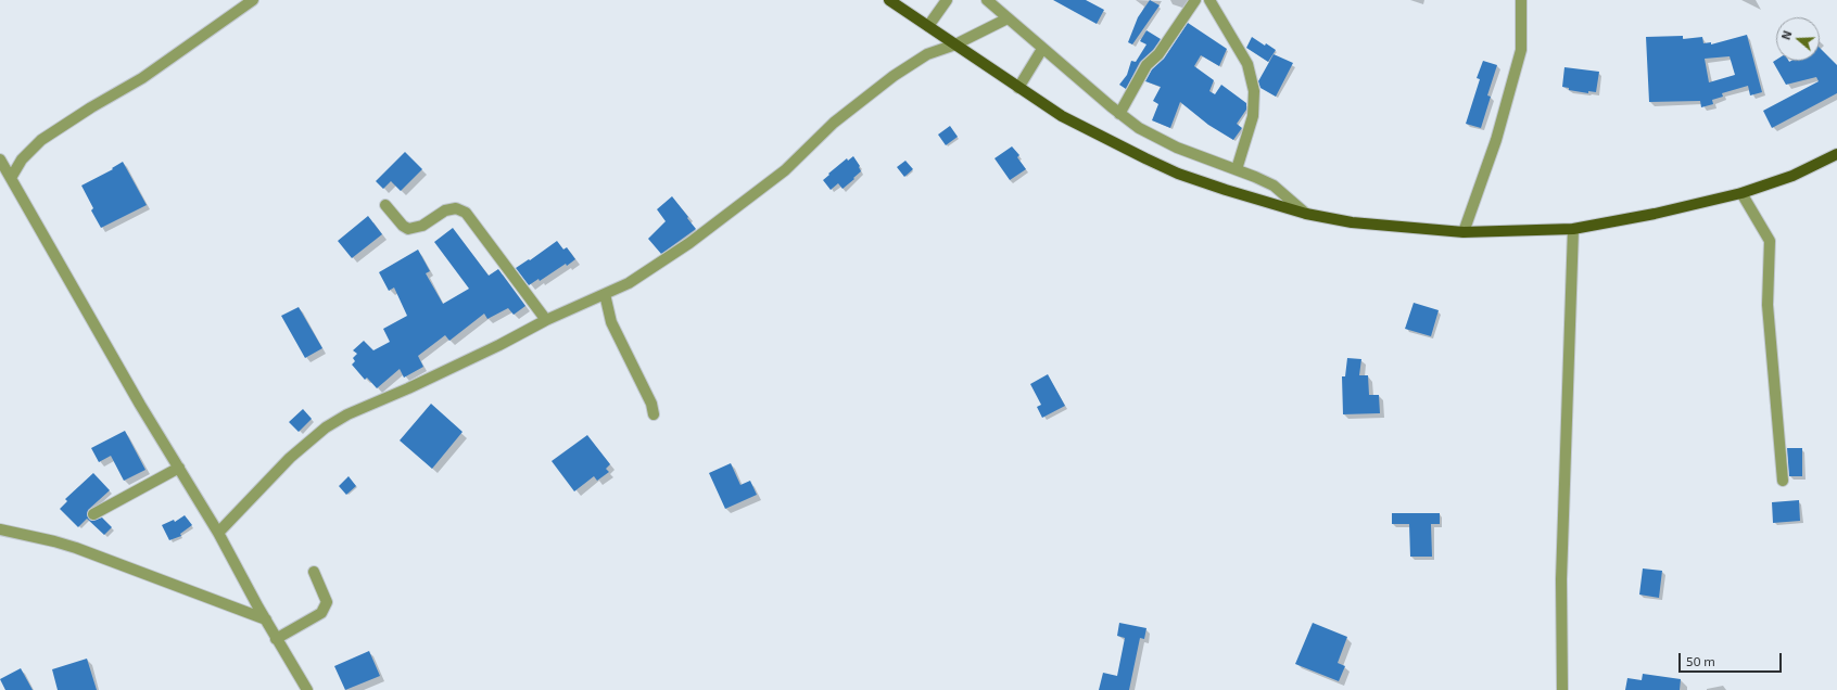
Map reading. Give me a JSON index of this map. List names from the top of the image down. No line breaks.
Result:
{"scale_bar":"50 m","north":"left"}
